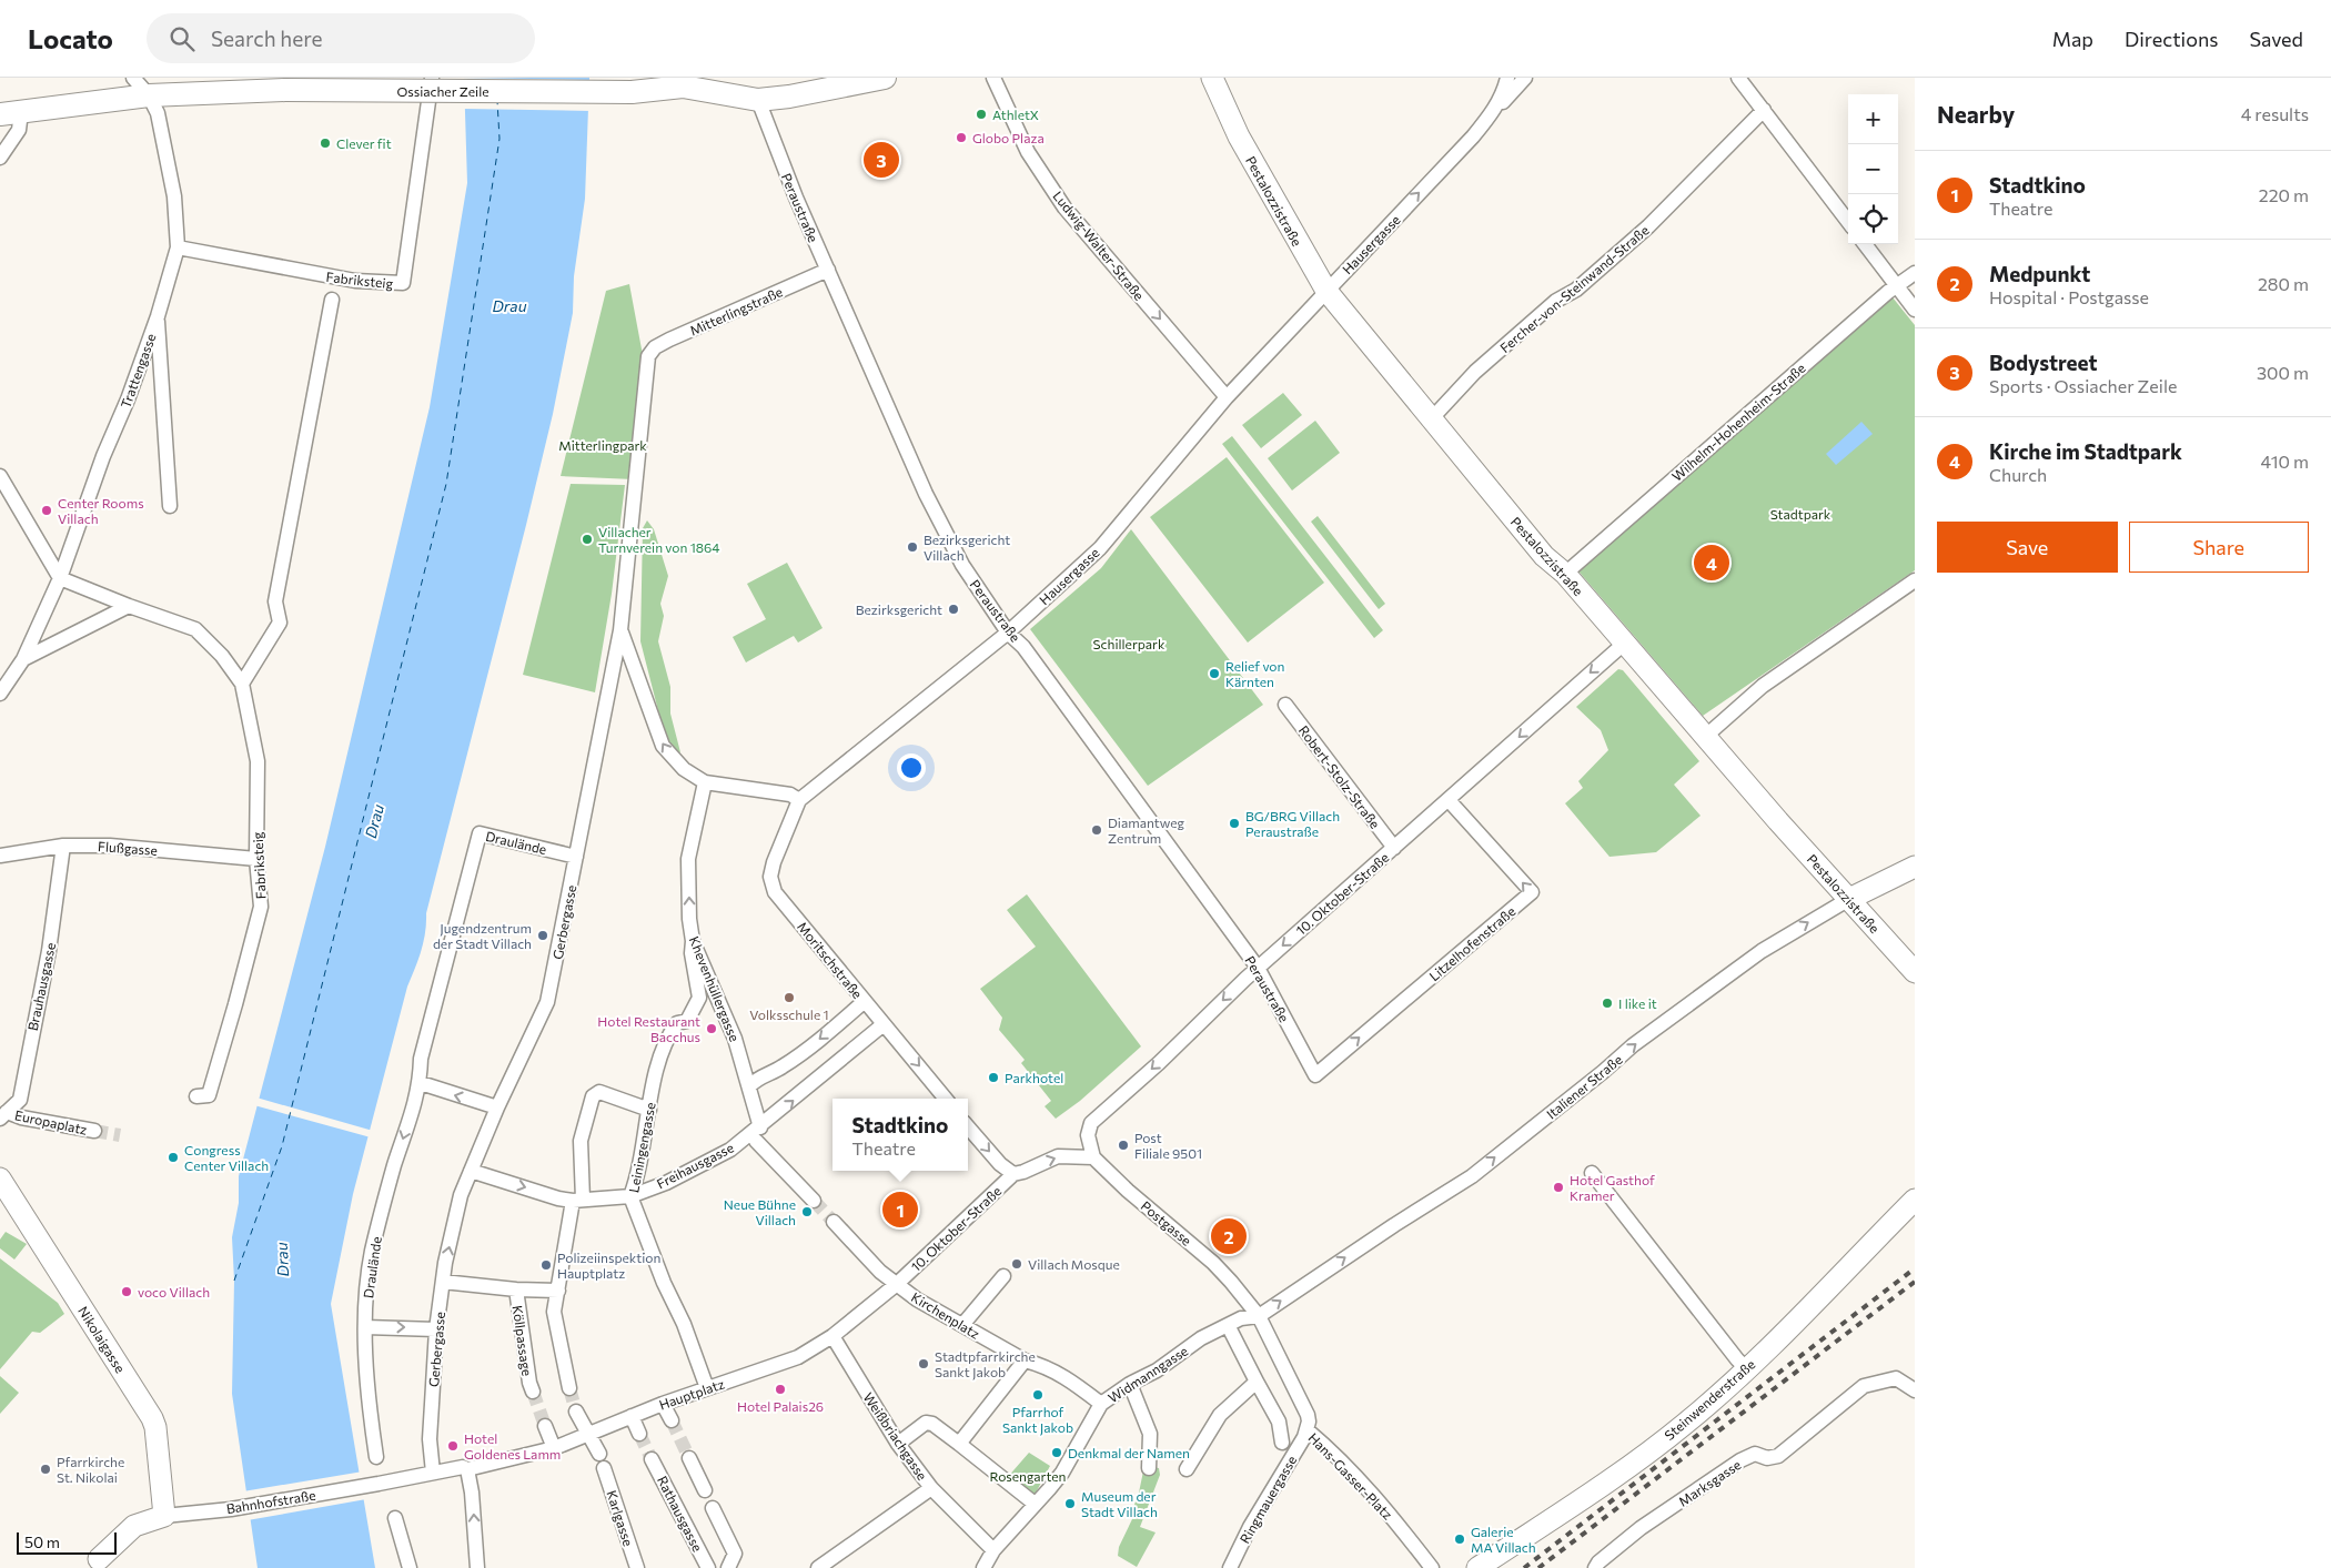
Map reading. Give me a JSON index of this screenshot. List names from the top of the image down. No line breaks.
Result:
{"streets":{"main road":["Ossiacher Zeile","Pestalozzistraße","Italiener Straße","Nikolaigasse","Steinwenderstraße","Bahnhofstraße"],"street":["Peraustraße","Hausergasse","Ludwig-Walter-Straße","Fabriksteig","Fercher-von-Steinwand-Straße","Mitterlingstraße","Trattengasse","Wilhelm-Hohenheim-Straße","Robert-Stolz-Straße","Draulände","Flußgasse","10. Oktober-Straße","Gerbergasse","Litzelhofenstraße","Moritschstraße","Brauhausgasse","Khevenhüllergasse","Europaplatz","Leiningengasse","Freihausgasse","Postgasse","Kirchenplatz","Köllpassage","Widmanngasse","Hauptplatz","Weißbriachgasse","Hans-Gasser-Platz","Marksgasse","Ringmauergasse","Rathausgasse","Karlgasse"]},"crossings":[["Ossiacher Zeile","Peraustraße"],["Ossiacher Zeile","Trattengasse"],["Pestalozzistraße","Hausergasse"],["Pestalozzistraße","Fercher-von-Steinwand-Straße"],["Pestalozzistraße","Wilhelm-Hohenheim-Straße"],["Pestalozzistraße","10. Oktober-Straße"],["Pestalozzistraße","Italiener Straße"],["Peraustraße","Hausergasse"],["Peraustraße","Mitterlingstraße"],["Peraustraße","10. Oktober-Straße"],["Peraustraße","Litzelhofenstraße"],["Hausergasse","Ludwig-Walter-Straße"],["Hausergasse","Moritschstraße"],["Fabriksteig","Trattengasse"],["Fabriksteig","Flußgasse"],["Mitterlingstraße","Gerbergasse"],["Robert-Stolz-Straße","10. Oktober-Straße"],["Draulände","Gerbergasse"],["Flußgasse","Brauhausgasse"],["10. Oktober-Straße","Litzelhofenstraße"],["10. Oktober-Straße","Postgasse"],["10. Oktober-Straße","Kirchenplatz"],["10. Oktober-Straße","Hauptplatz"],["Gerbergasse","Freihausgasse"],["Gerbergasse","Bahnhofstraße"],["Moritschstraße","Freihausgasse"],["Brauhausgasse","Europaplatz"],["Khevenhüllergasse","Leiningengasse"],["Khevenhüllergasse","Freihausgasse"],["Italiener Straße","Postgasse"],["Italiener Straße","Widmanngasse"],["Italiener Straße","Hans-Gasser-Platz"],["Leiningengasse","Freihausgasse"],["Leiningengasse","Hauptplatz"],["Postgasse","Widmanngasse"],["Postgasse","Hans-Gasser-Platz"],["Kirchenplatz","Widmanngasse"],["Kirchenplatz","Hauptplatz"],["Nikolaigasse","Bahnhofstraße"],["Widmanngasse","Weißbriachgasse"],["Widmanngasse","Hans-Gasser-Platz"],["Hauptplatz","Weißbriachgasse"],["Hauptplatz","Bahnhofstraße"],["Hans-Gasser-Platz","Ringmauergasse"]],"one_way":["Ludwig-Walter-Straße","10. Oktober-Straße","Khevenhüllergasse","Italiener Straße"],"water":["Drau"],"parks":["Mitterlingpark","Stadtpark","Schillerpark","Rosengarten"],"places":["AthletX","Globo Plaza","Clever fit","Center Rooms Villach","Villacher Turnverein von 1864","Bezirksgericht Villach","Bezirksgericht","Relief von Kärnten","BG/BRG Villach Peraustraße","Diamantweg Zentrum","Jugendzentrum der Stadt Villach","Volksschule 1","I like it","Hotel Restaurant Bacchus","Parkhotel","Post Filiale 9501","Congress Center Villach","Hotel Gasthof Kramer","Neue Bühne Villach","Villach Mosque","Polizeiinspektion Hauptplatz","voco Villach","Stadtpfarrkirche Sankt Jakob","Hotel Palais26","Pfarrhof Sankt Jakob","Hotel Goldenes Lamm","Denkmal der Namen","Pfarrkirche St. Nikolai","Museum der Stadt Villach","Galerie MA Villach"],"scale_bar":"50 m","page":{"header":"Locato","search":"Search here","nav":["Map","Directions","Saved"],"heading":["Nearby","4 results"],"map_buttons":["+","−"],"pins":["3","4","1","2"],"list":[{"mark":"1","name":"Stadtkino","note":"Theatre","value":"220 m"},{"mark":"2","name":"Medpunkt","note":"Hospital · Postgasse","value":"280 m"},{"mark":"3","name":"Bodystreet","note":"Sports · Ossiacher Zeile","value":"300 m"},{"mark":"4","name":"Kirche im Stadtpark","note":"Church","value":"410 m"}],"buttons":["Save","Share"],"popup":["Stadtkino","Theatre"],"scale":"50 m"}}
